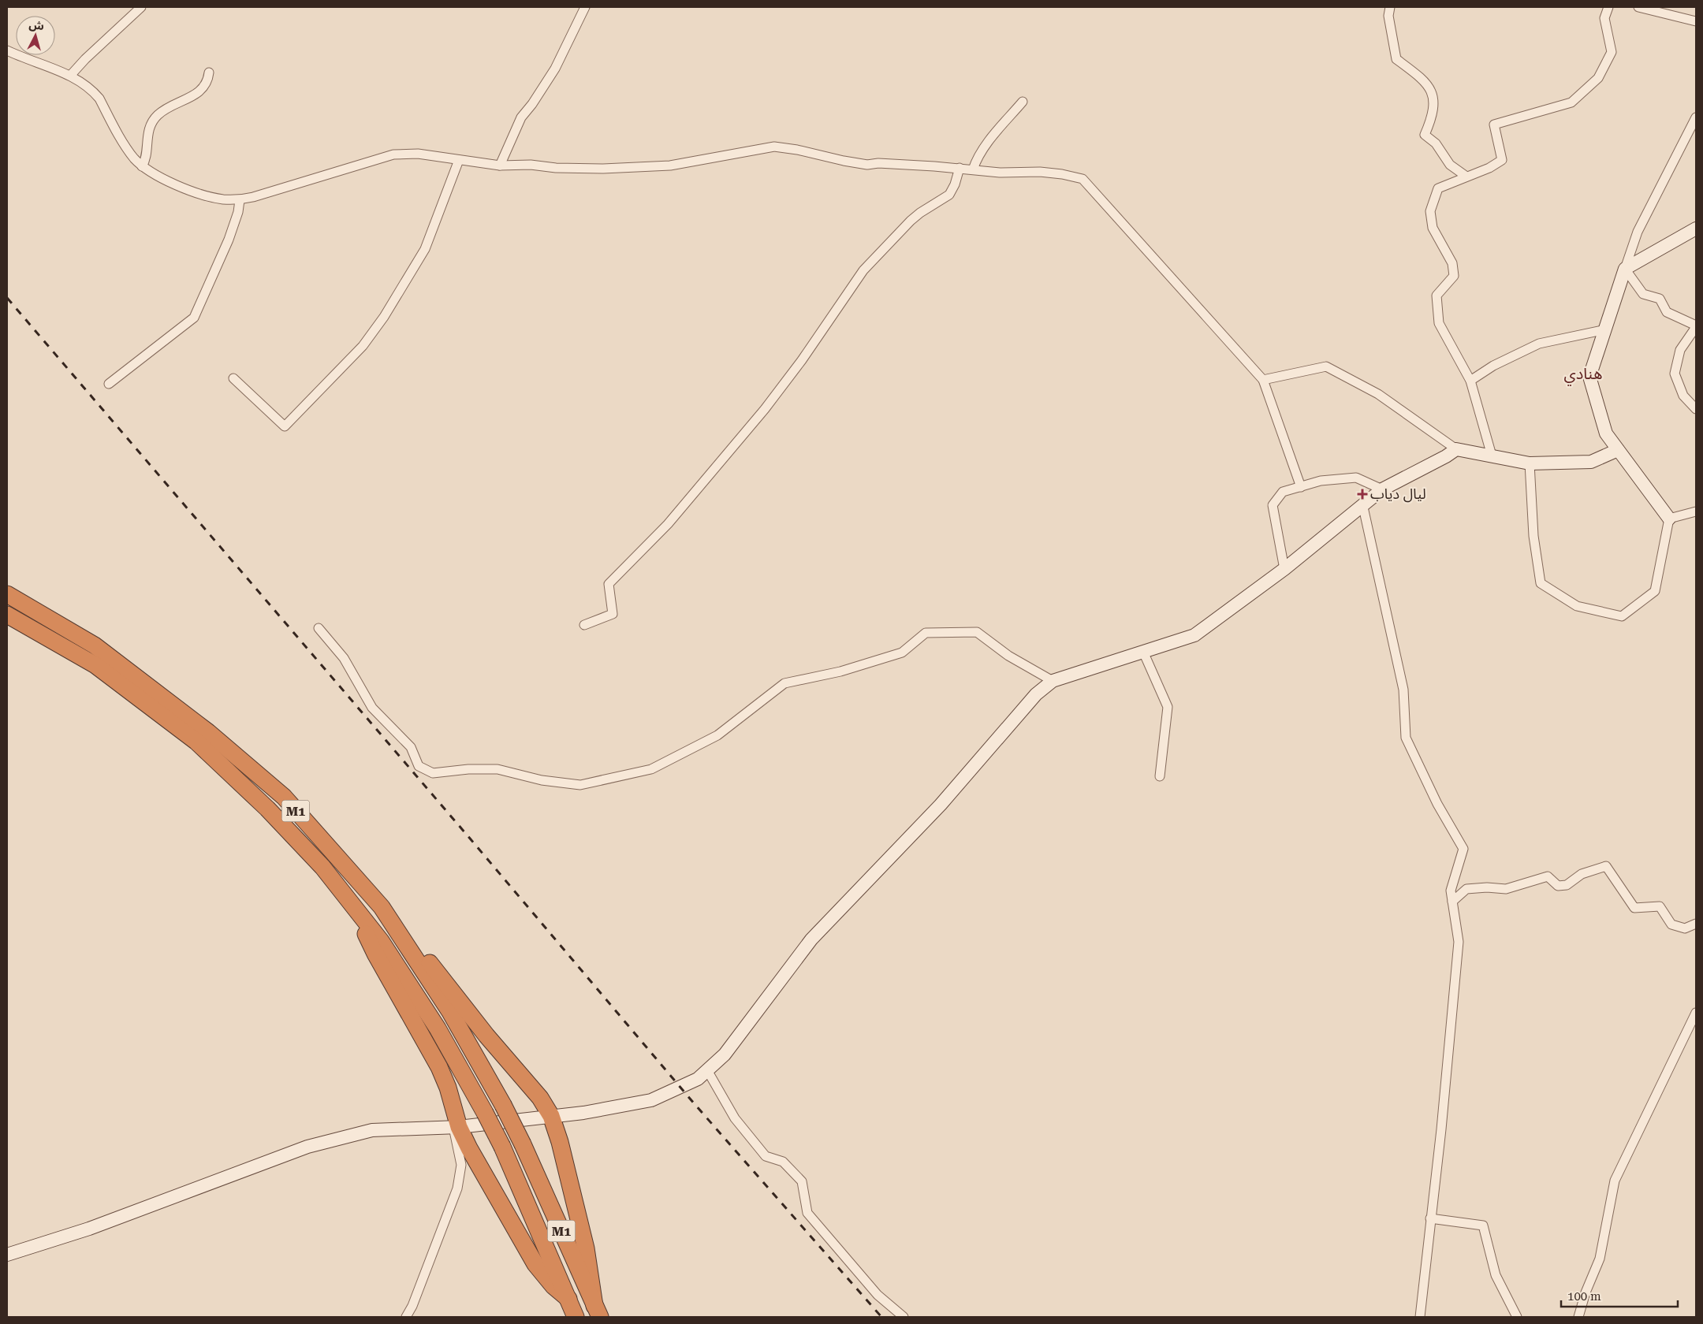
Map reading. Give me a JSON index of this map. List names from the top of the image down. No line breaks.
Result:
{"streets":{"highway":["M1"]},"districts":["هنادي"],"places":{"health":["ليال دياب"]},"scale_bar":"100 m","north":"top"}
